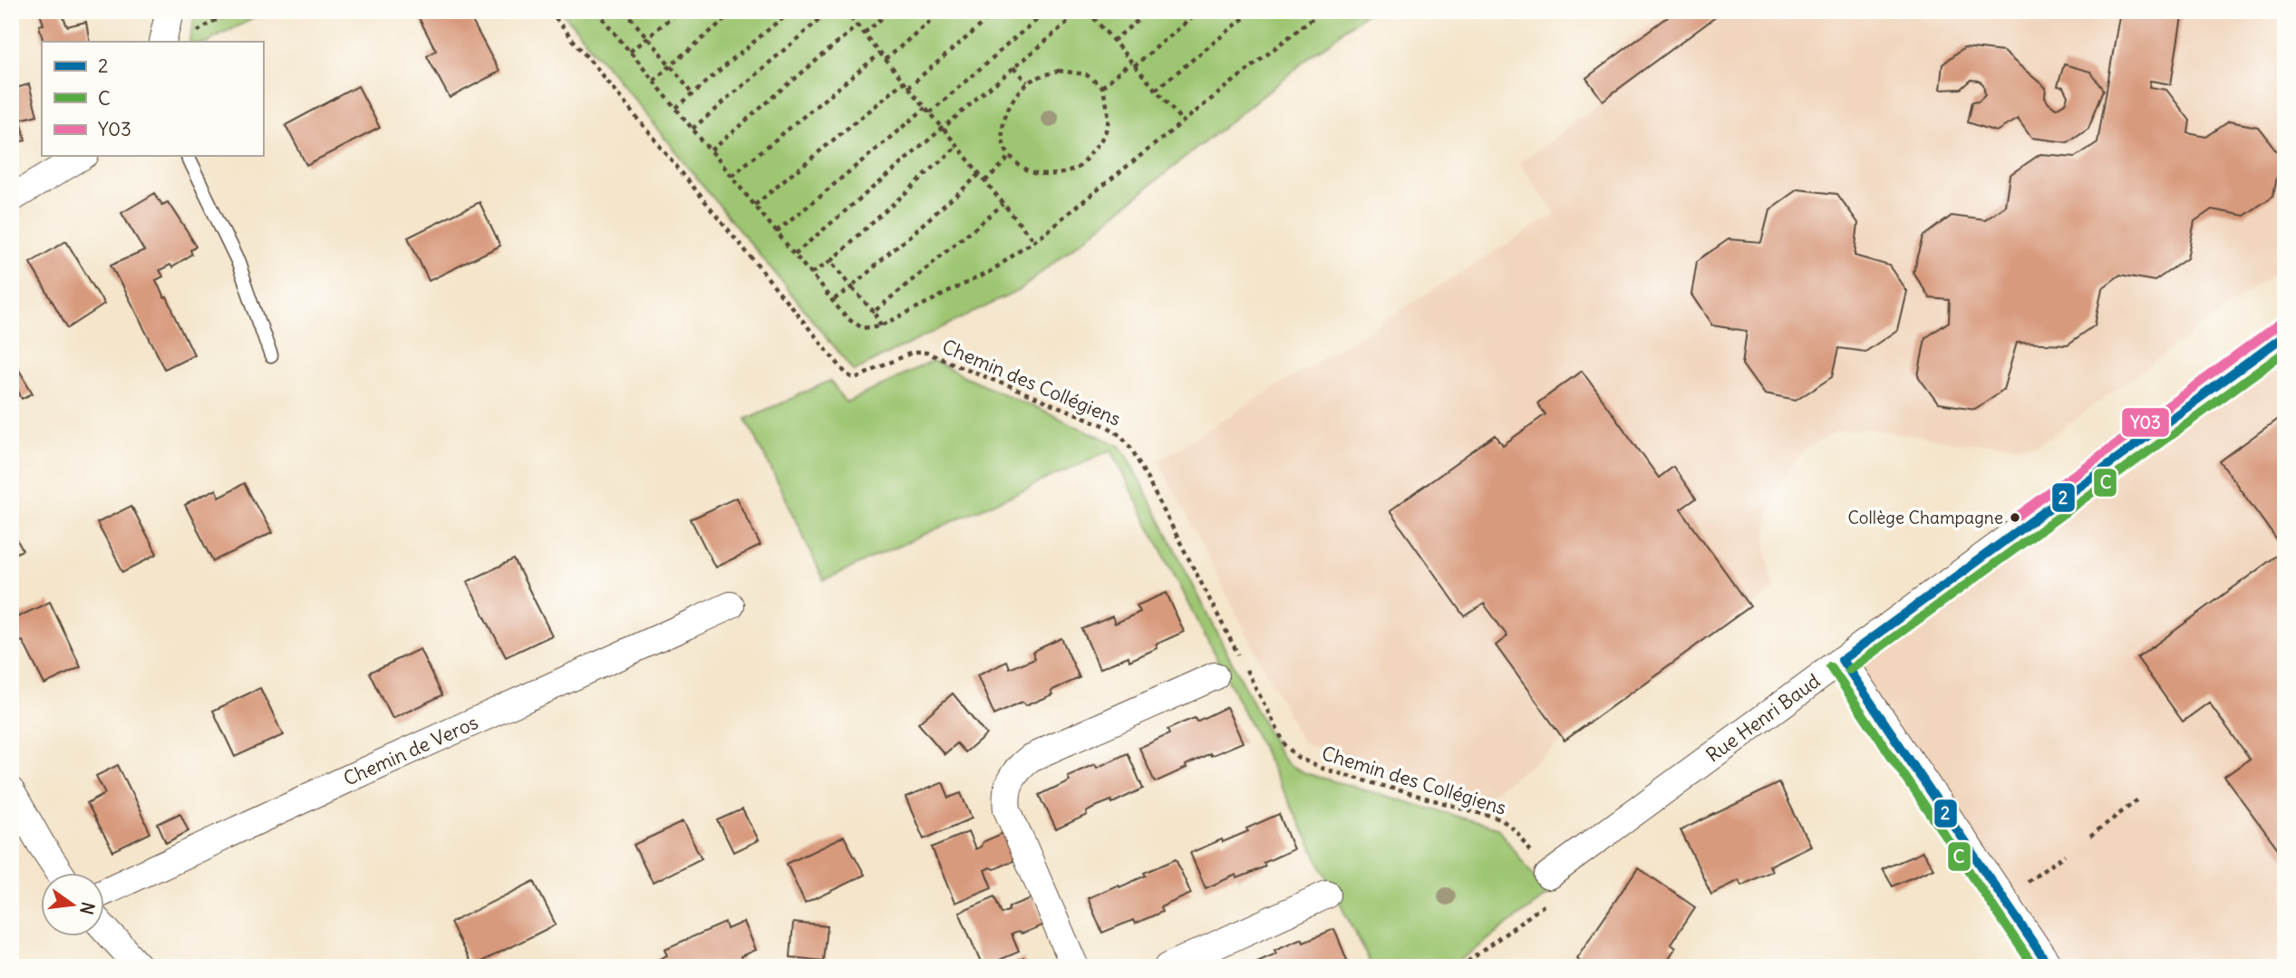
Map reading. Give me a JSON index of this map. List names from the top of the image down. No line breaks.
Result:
{"streets":{"street":["Rue Henri Baud","Chemin de Veros"],"path":["Chemin des Collégiens"]},"places":["Collège Champagne"],"lines":["transit line Y03","transit line 2","transit line C"],"legend":["2","C","Y03"],"north":"right"}
